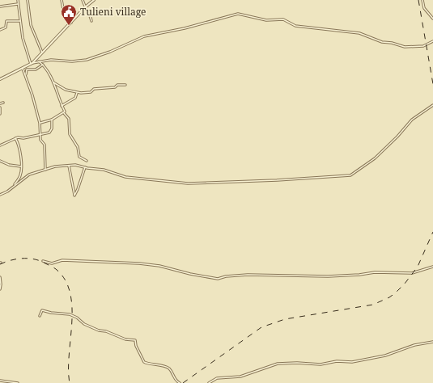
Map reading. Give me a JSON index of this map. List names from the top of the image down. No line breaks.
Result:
{"places":{"public building":["Tulieni village"]}}
